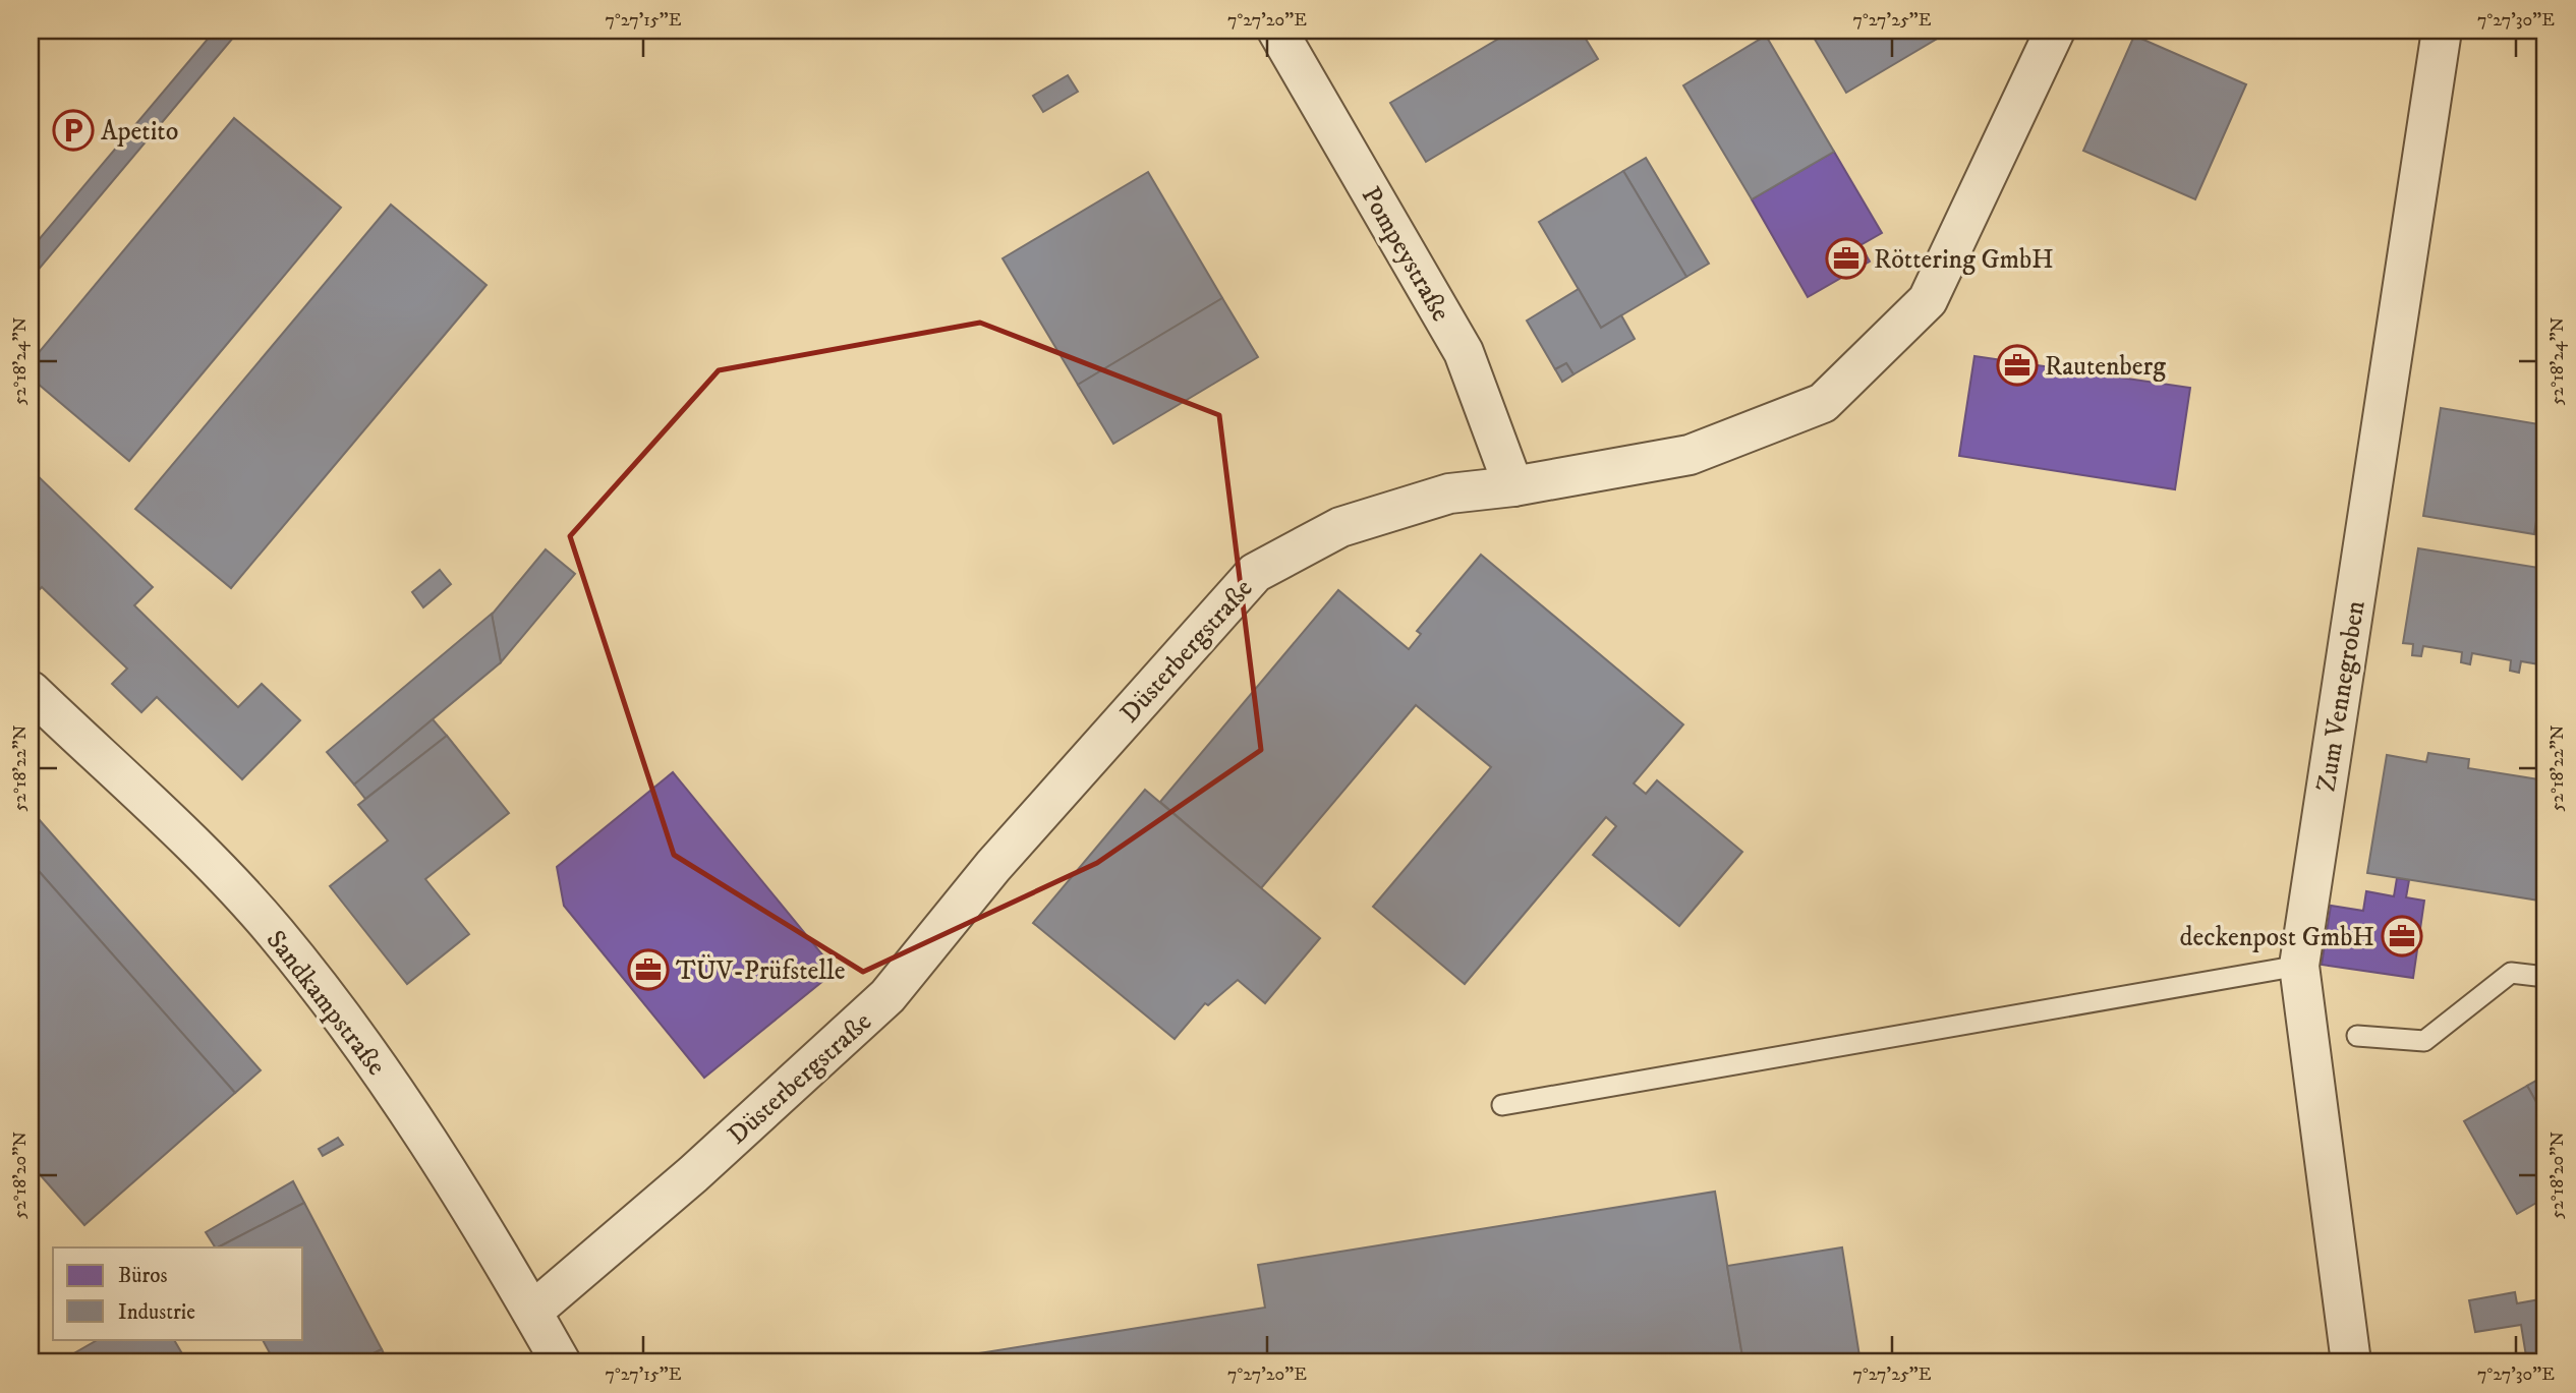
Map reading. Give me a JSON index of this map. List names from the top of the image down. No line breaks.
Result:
{"streets":{"street":["Pompeystraße","Düsterbergstraße","Zum Vennegroben","Sandkampstraße"]},"crossings":[["Pompeystraße","Düsterbergstraße"],["Düsterbergstraße","Sandkampstraße"]],"places":{"parking":["Apetito"],"office":["Röttering GmbH","Rautenberg","deckenpost GmbH","TÜV-Prüfstelle"]},"legend":["Büros","Industrie"],"coordinates":["7°27'15\"E","7°27'20\"E","7°27'25\"E","7°27'30\"E","52°18'24\"N","52°18'22\"N","52°18'20\"N"]}
